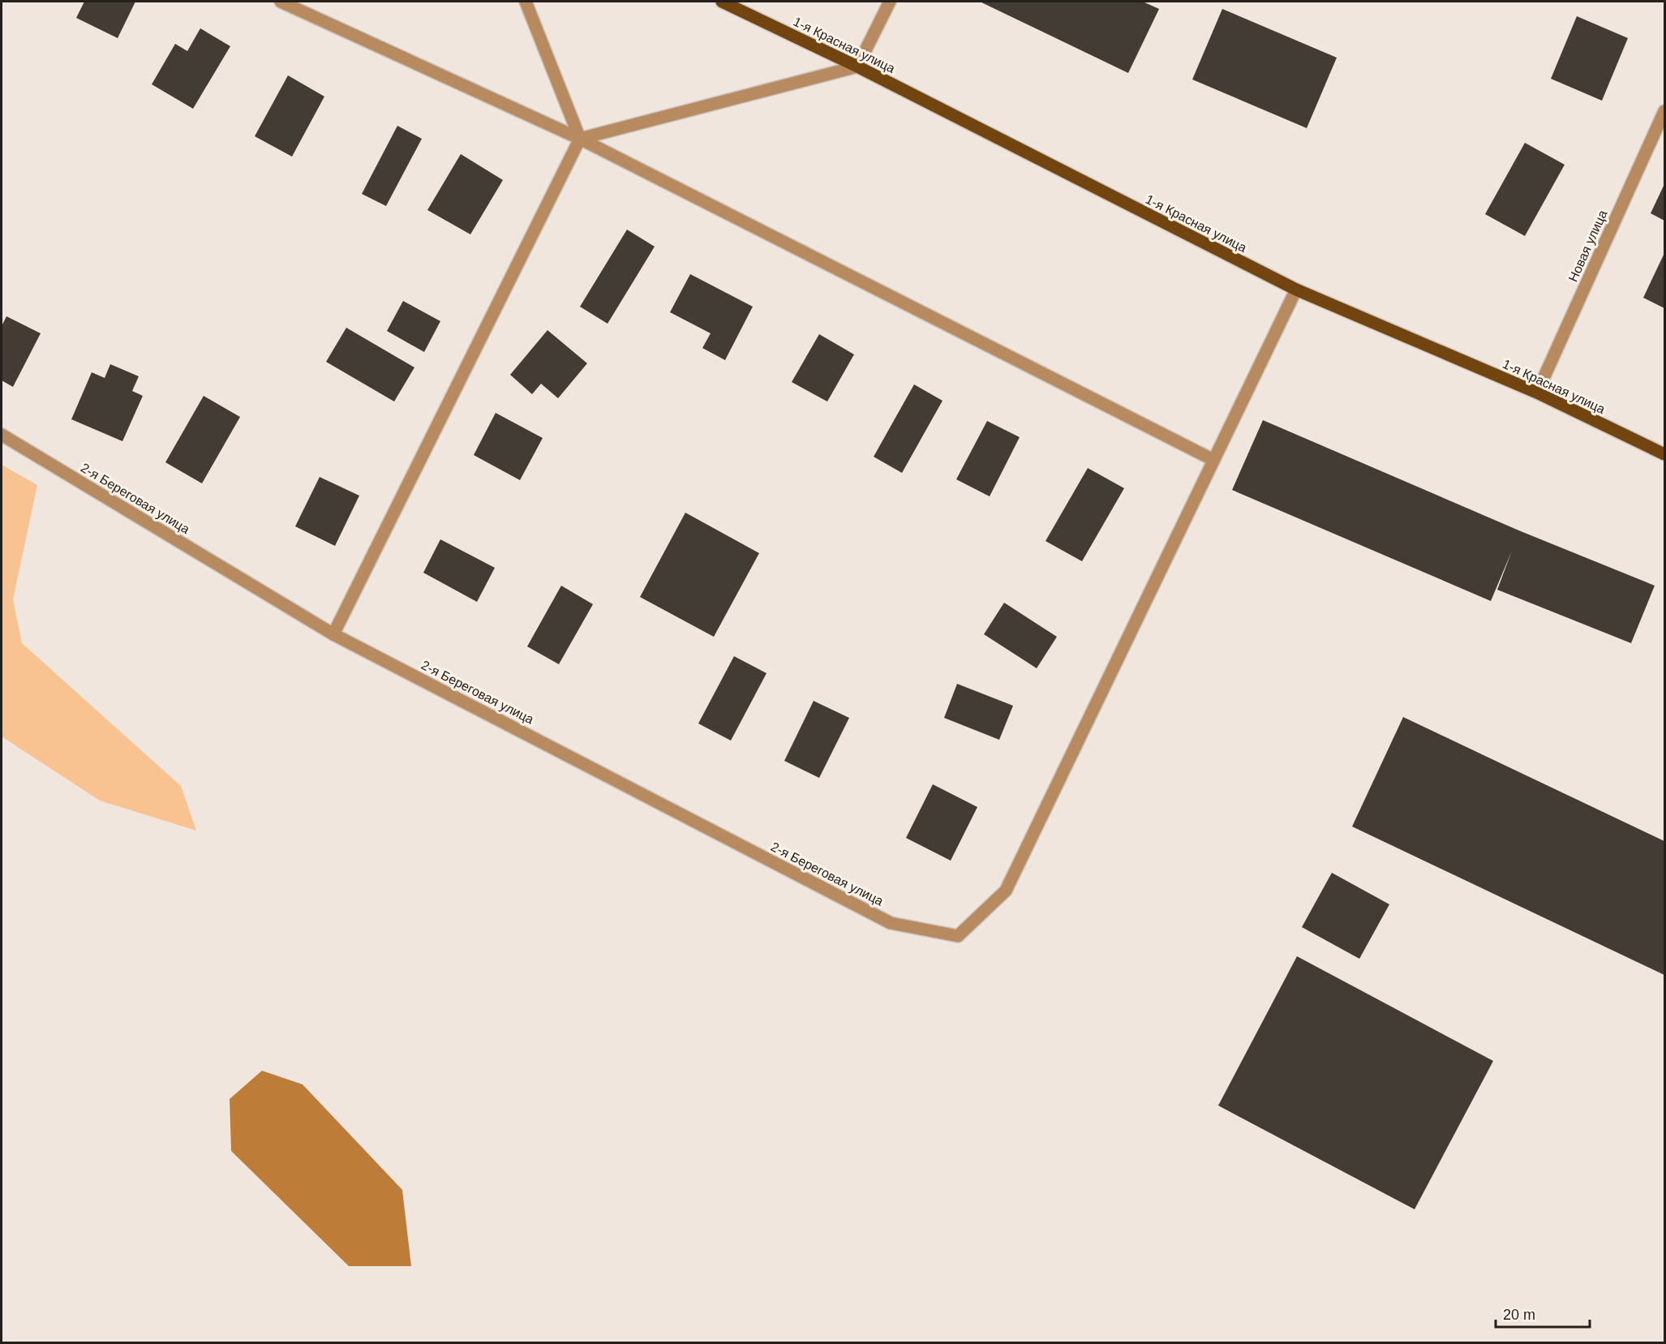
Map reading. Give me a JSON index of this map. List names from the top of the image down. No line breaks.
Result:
{"streets":{"main road":["1-я Красная улица"],"street":["Новая улица","2-я Береговая улица"]},"crossings":[["1-я Красная улица","Новая улица"]],"scale_bar":"20 m"}
